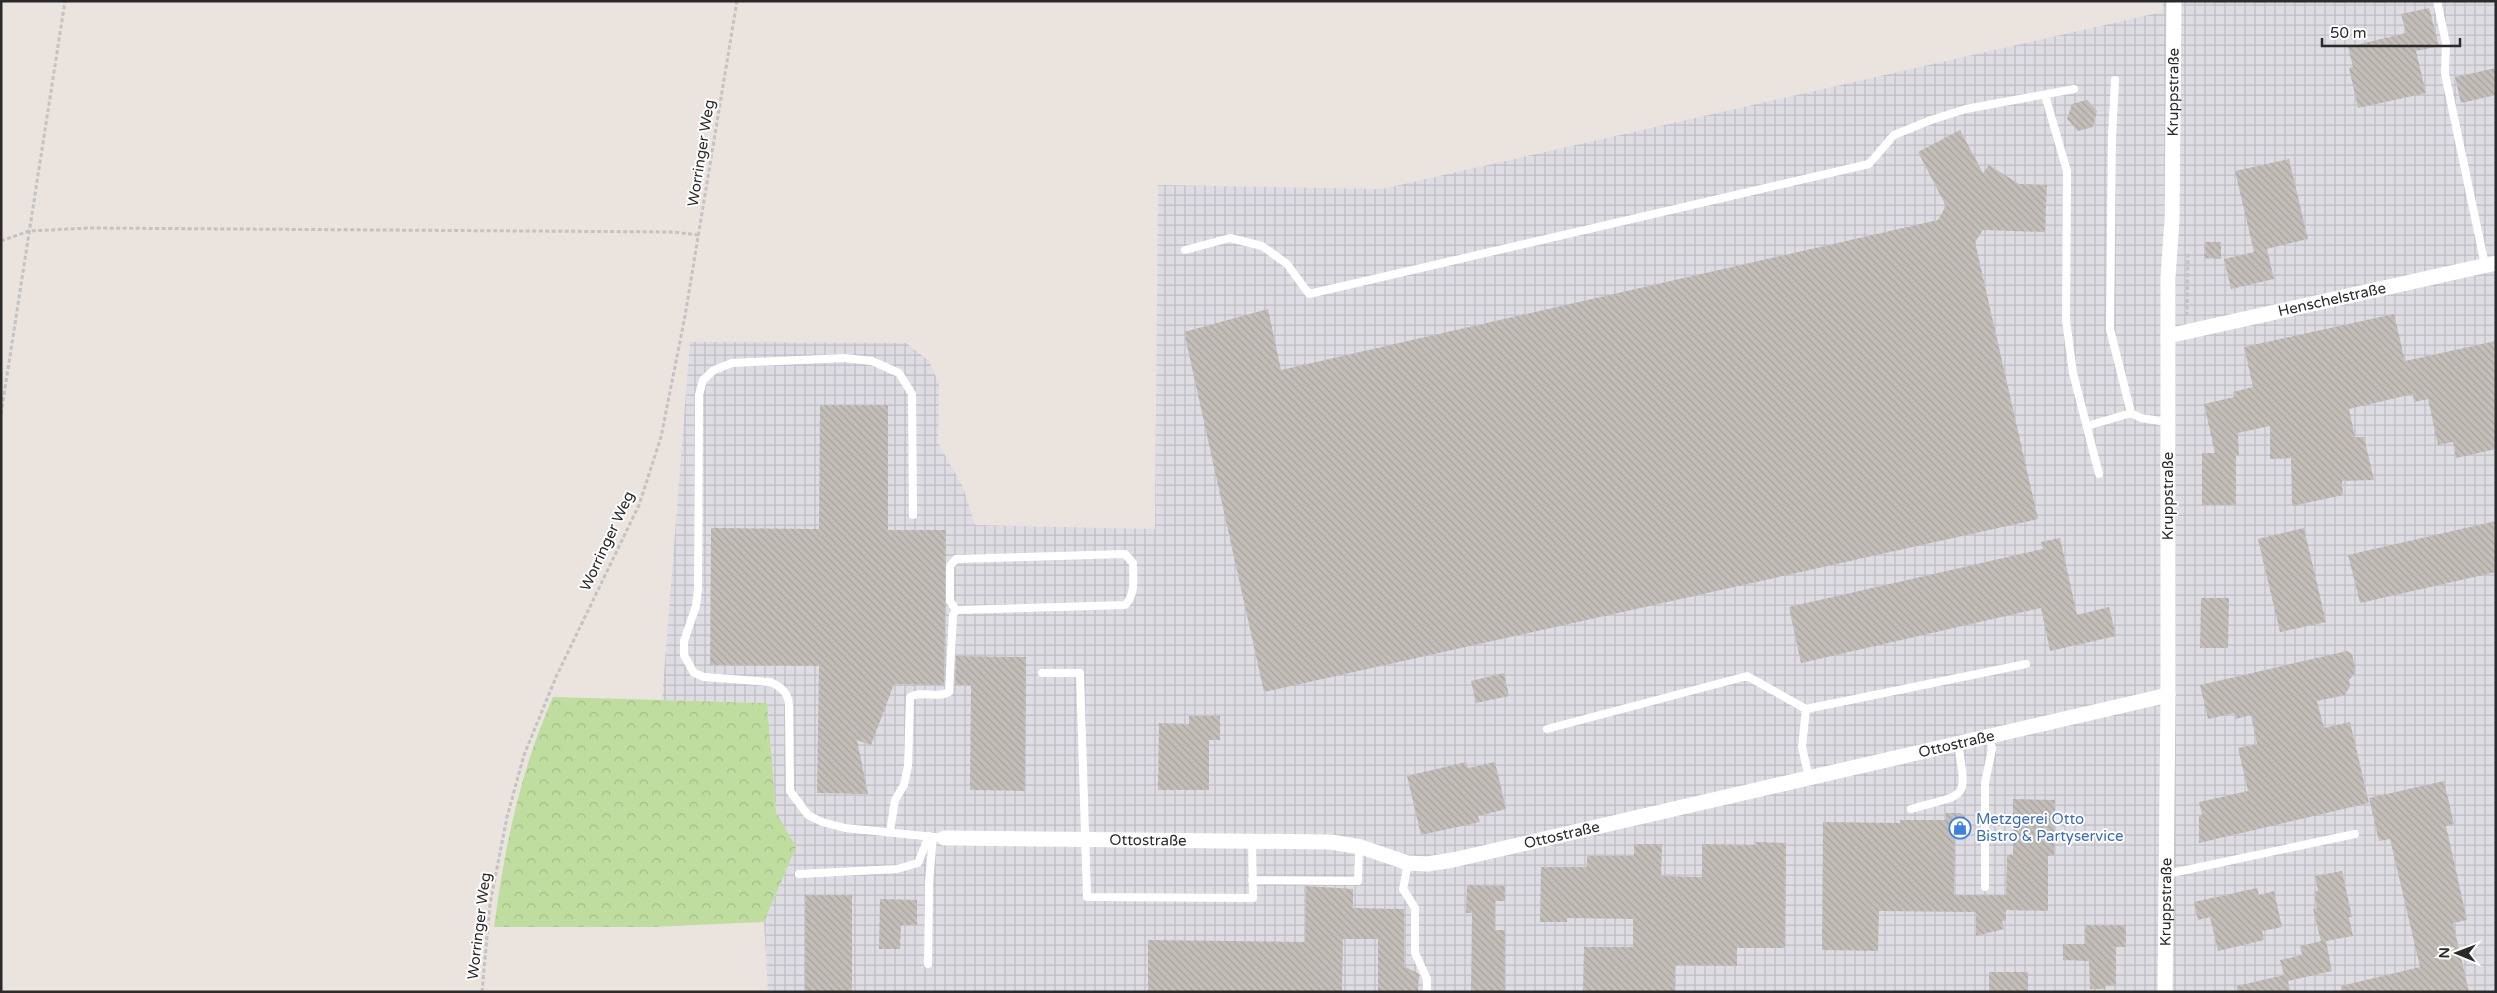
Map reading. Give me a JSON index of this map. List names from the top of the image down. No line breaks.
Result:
{"streets":{"street":["Kruppstraße","Henschelstraße","Ottostraße"],"path":["Worringer Weg"]},"crossings":[["Kruppstraße","Henschelstraße"],["Kruppstraße","Ottostraße"]],"places":{"shop":["Metzgerei Otto Bistro & Partyservice"]},"scale_bar":"50 m","north":"left"}
